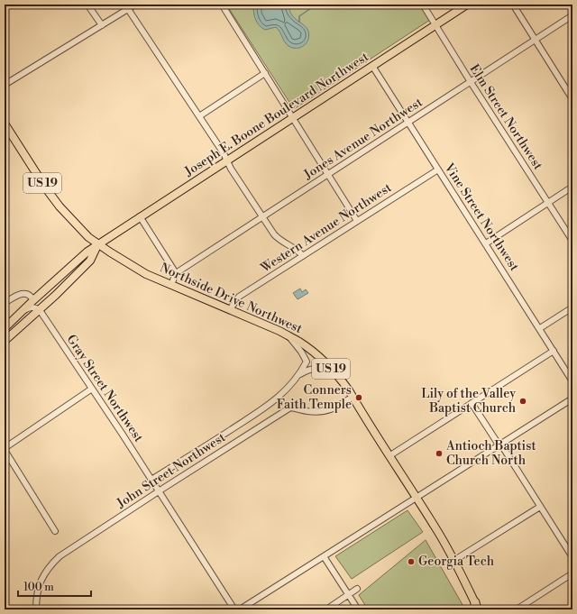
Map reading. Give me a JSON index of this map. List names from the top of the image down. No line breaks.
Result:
{"streets":{"main road":["Joseph E. Boone Boulevard Northwest","US 19","Northside Drive Northwest"],"street":["Elm Street Northwest","Jones Avenue Northwest","Vine Street Northwest","Western Avenue Northwest","Gray Street Northwest","John Street Northwest"]},"crossings":[["Joseph E. Boone Boulevard Northwest","Elm Street Northwest"],["Joseph E. Boone Boulevard Northwest","Vine Street Northwest"],["Joseph E. Boone Boulevard Northwest","Northside Drive Northwest"],["Elm Street Northwest","Jones Avenue Northwest"],["Jones Avenue Northwest","Vine Street Northwest"],["Vine Street Northwest","Western Avenue Northwest"],["Western Avenue Northwest","Northside Drive Northwest"],["Northside Drive Northwest","John Street Northwest"],["Gray Street Northwest","John Street Northwest"]],"places":["Conners Faith Temple","Lily of the Valley Baptist Church","Antioch Baptist Church North","Georgia Tech"],"scale_bar":"100 m"}
